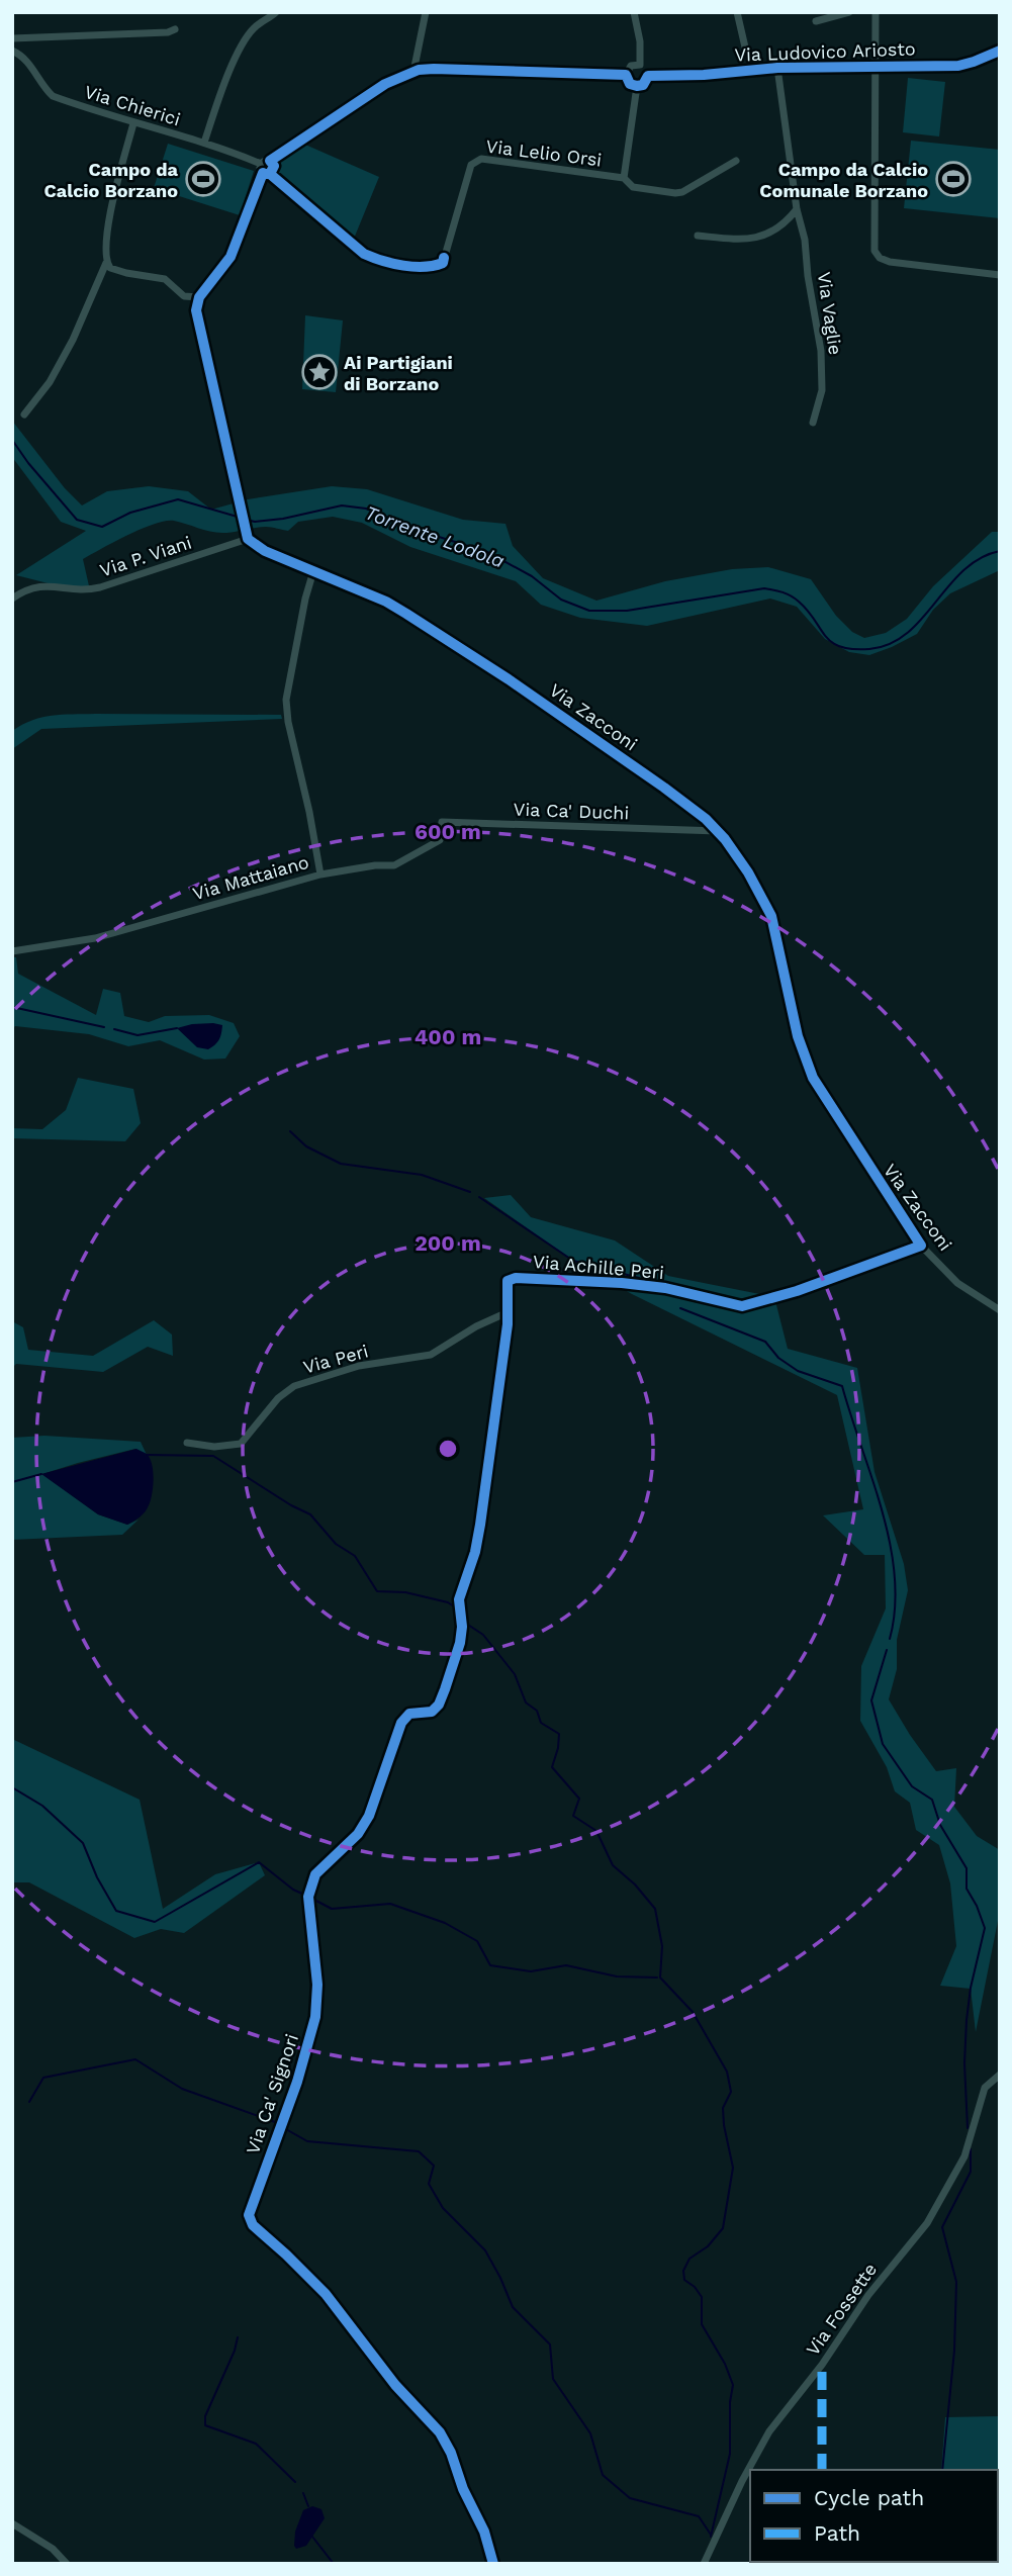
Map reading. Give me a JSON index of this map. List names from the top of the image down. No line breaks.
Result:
{"streets":{"street":["Via Ludovico Ariosto","Via Chierici","Via Lelio Orsi","Via Vaglie","Via P. Viani","Via Zacconi","Via Ca' Duchi","Via Mattaiano","Via Achille Peri","Via Peri","Via Ca' Signori","Via Fossette"]},"crossings":[["Via Ludovico Ariosto","Via Lelio Orsi"],["Via Ludovico Ariosto","Via Vaglie"],["Via P. Viani","Via Zacconi"],["Via Zacconi","Via Ca' Duchi"],["Via Zacconi","Via Mattaiano"],["Via Zacconi","Via Achille Peri"],["Via Ca' Duchi","Via Mattaiano"],["Via Achille Peri","Via Peri"],["Via Achille Peri","Via Ca' Signori"]],"water":["Torrente Lodola"],"places":{"sports":["Campo da Calcio Borzano","Campo da Calcio Comunale Borzano"],"place":["Ai Partigiani di Borzano"]},"legend":["Cycle path","Path"],"rings":["600 m","400 m","200 m"]}
